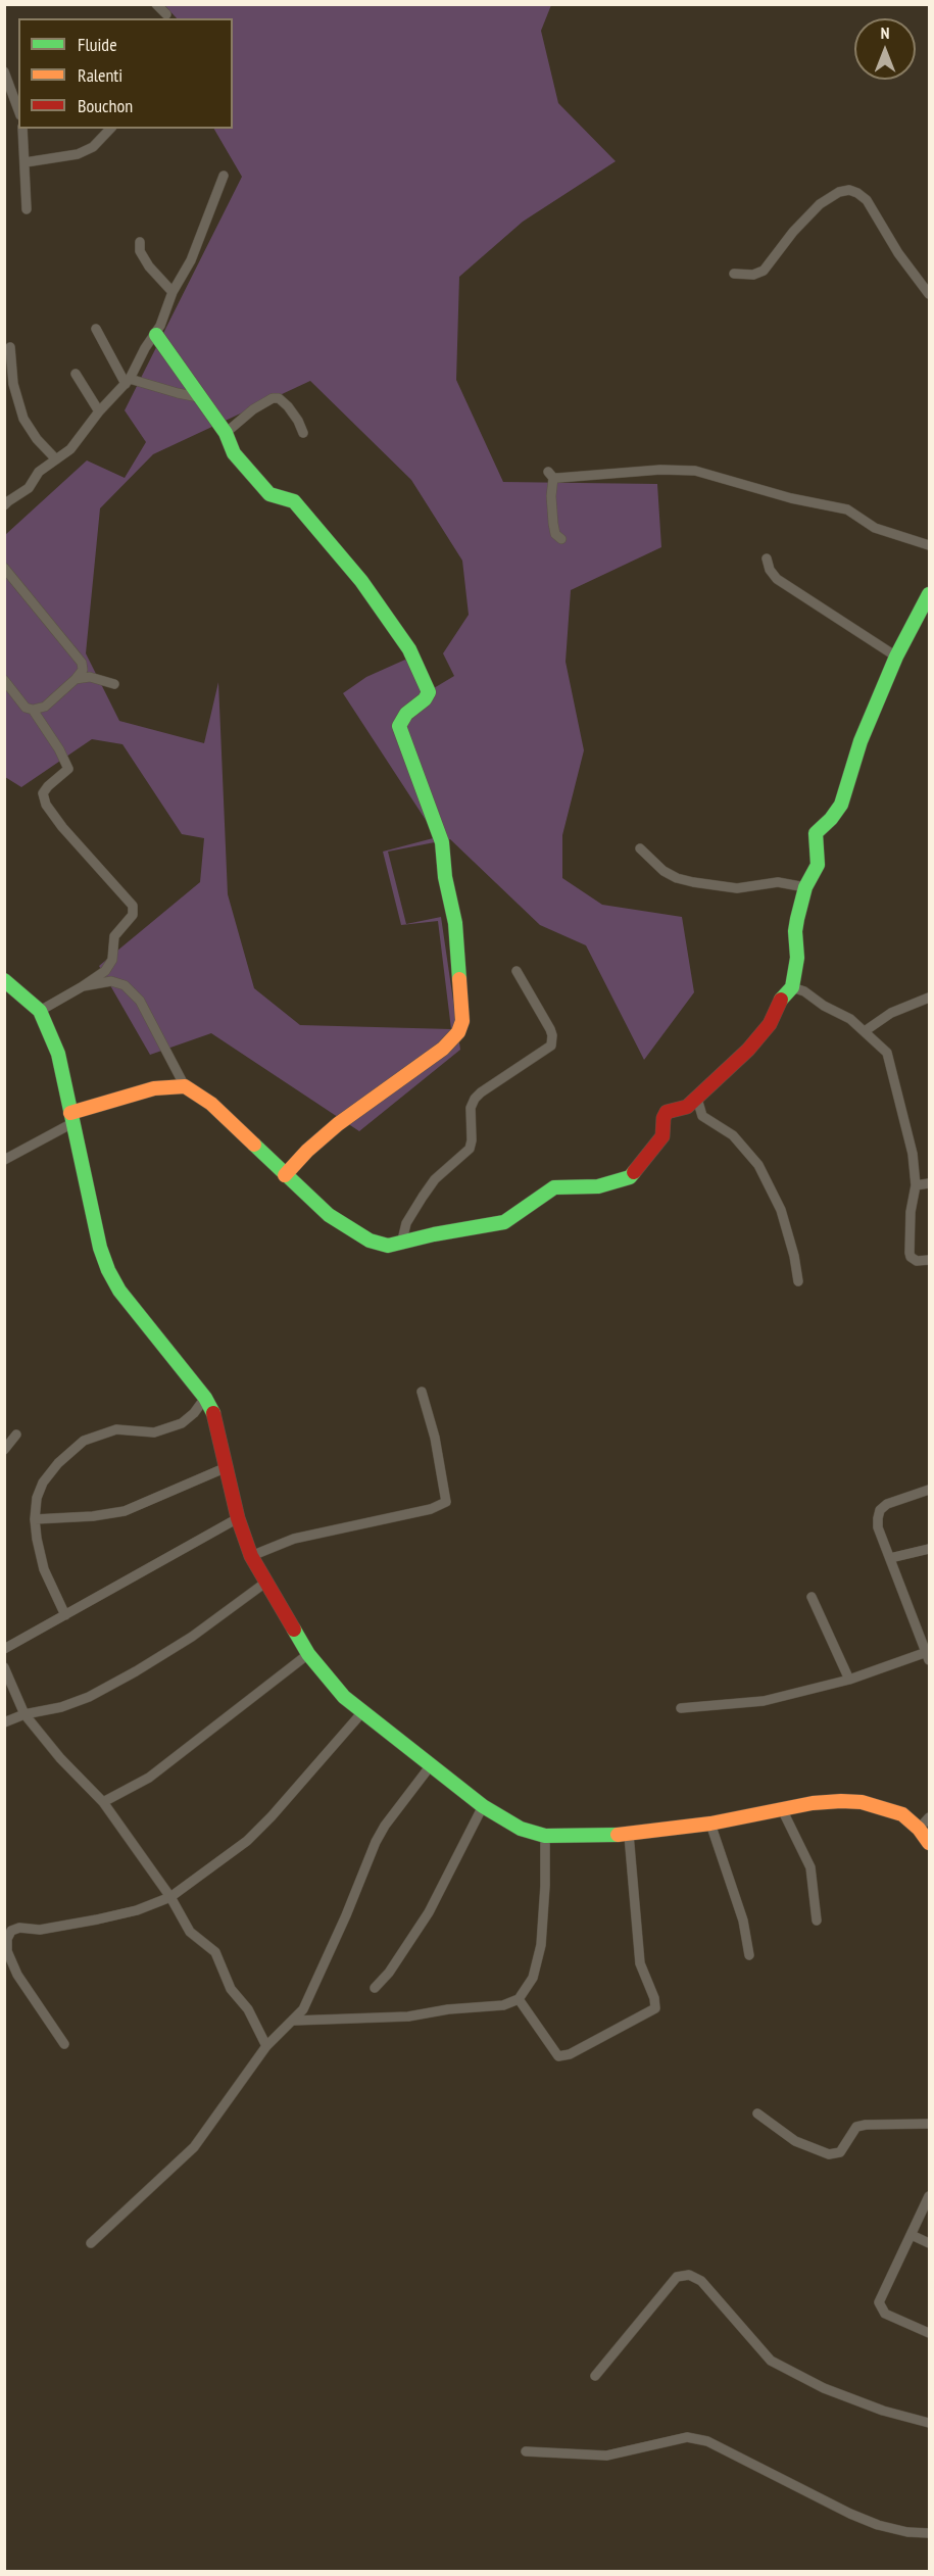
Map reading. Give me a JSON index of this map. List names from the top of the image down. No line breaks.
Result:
{"legend":["Fluide","Ralenti","Bouchon"],"north":"top"}
